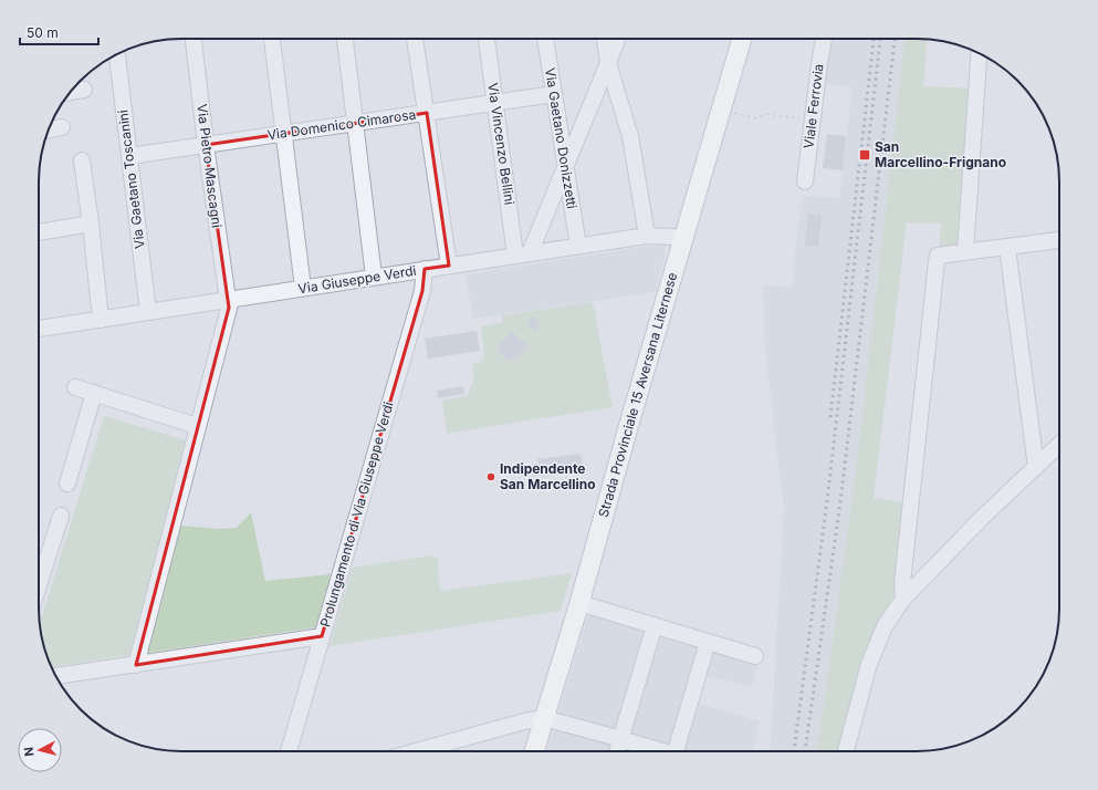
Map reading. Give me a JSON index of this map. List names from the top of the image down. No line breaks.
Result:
{"streets":{"main road":["Strada Provinciale 15 Aversana Liternese"],"street":["Viale Ferrovia","Via Domenico Cimarosa","Via Gaetano Donizzetti","Via Vincenzo Bellini","Via Pietro Mascagni","Via Gaetano Toscanini","Via Giuseppe Verdi","Prolungamento di Via Giuseppe Verdi"]},"crossings":[["Via Domenico Cimarosa","Via Gaetano Donizzetti"],["Via Domenico Cimarosa","Via Vincenzo Bellini"],["Via Domenico Cimarosa","Via Pietro Mascagni"],["Via Domenico Cimarosa","Via Gaetano Toscanini"],["Via Gaetano Donizzetti","Via Giuseppe Verdi"],["Via Vincenzo Bellini","Via Giuseppe Verdi"],["Via Pietro Mascagni","Via Giuseppe Verdi"],["Via Gaetano Toscanini","Via Giuseppe Verdi"],["Via Giuseppe Verdi","Strada Provinciale 15 Aversana Liternese"],["Via Giuseppe Verdi","Prolungamento di Via Giuseppe Verdi"]],"places":{"transit":["San Marcellino-Frignano"],"other":["Indipendente San Marcellino"]},"scale_bar":"50 m","north":"left"}
